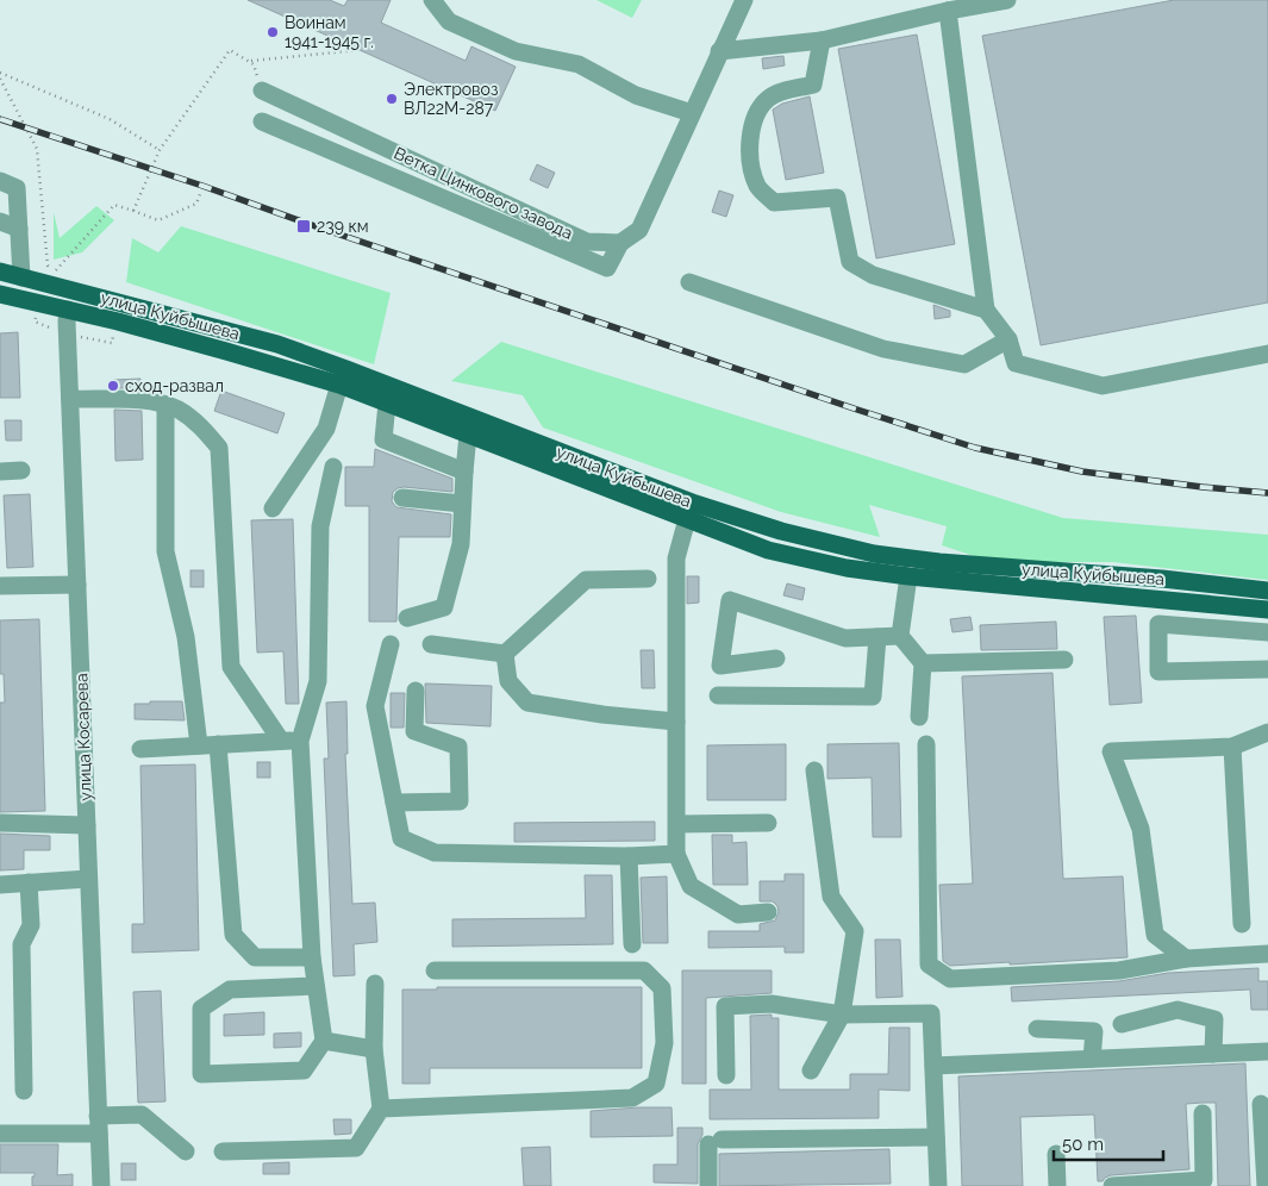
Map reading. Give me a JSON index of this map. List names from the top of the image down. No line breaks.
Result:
{"streets":{"main road":["улица Куйбышева","улица Косарева"],"street":["Ветка Цинкового завода"]},"crossings":[["улица Куйбышева","улица Косарева"]],"places":{"other":["Воинам 1941-1945 г.","Электровоз ВЛ22М-287","сход-развал"],"transit":["239 км"]},"scale_bar":"50 m"}
